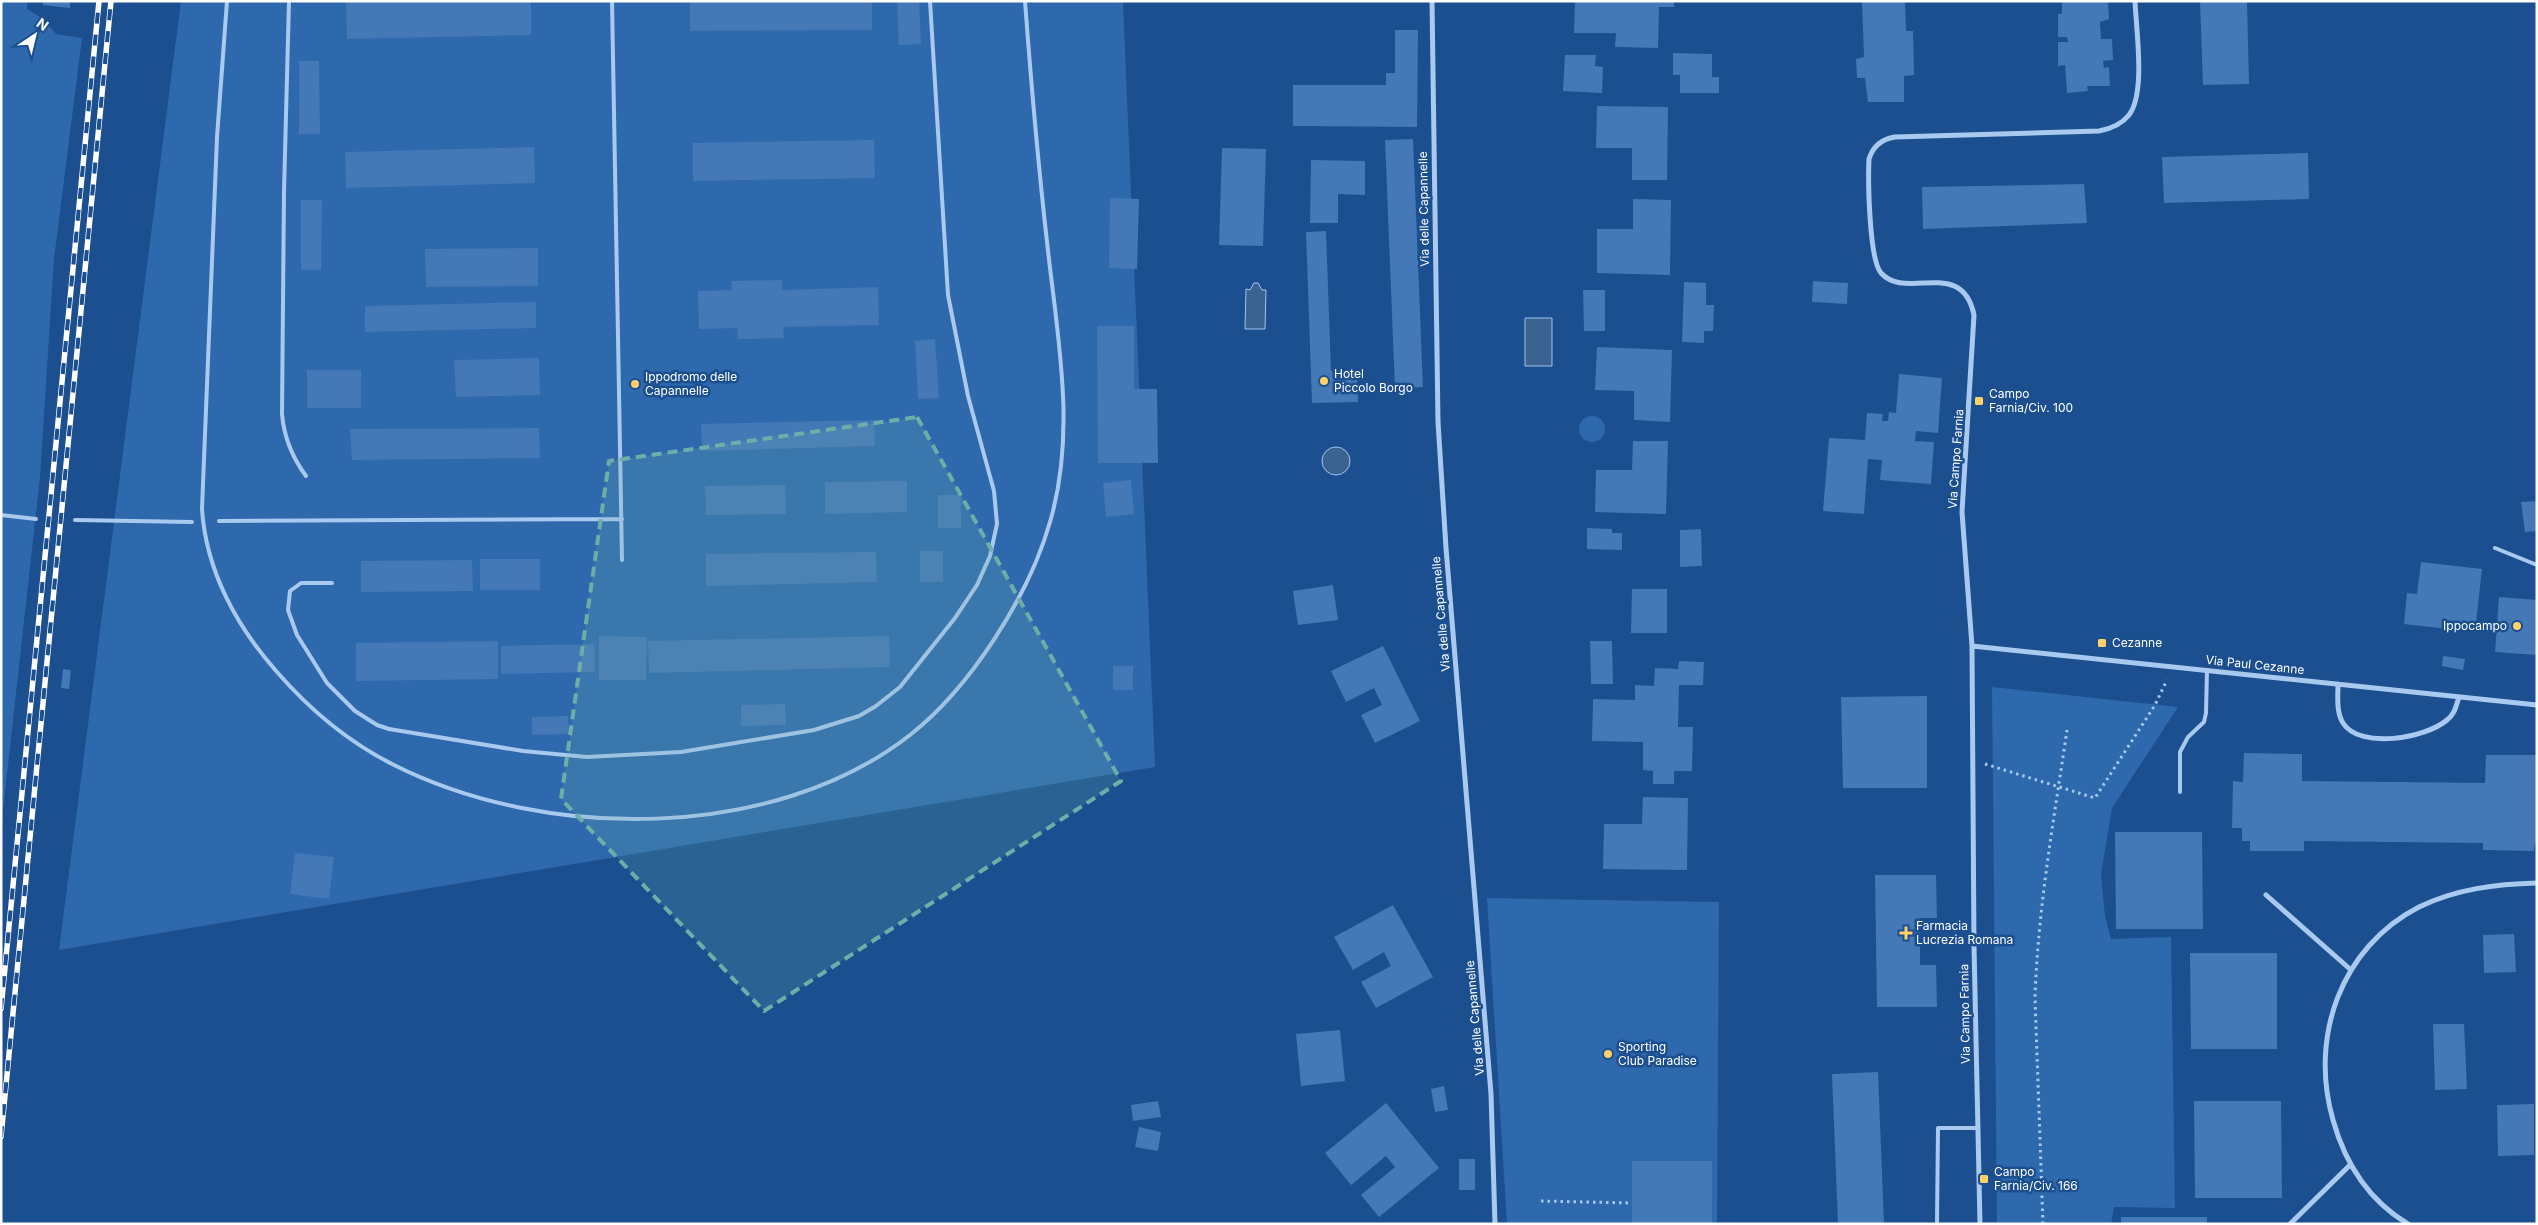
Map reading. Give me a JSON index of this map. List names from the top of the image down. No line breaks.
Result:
{"streets":{"street":["Via delle Capannelle","Via Campo Farnia","Via Paul Cezanne"]},"crossings":[["Via Campo Farnia","Via Paul Cezanne"]],"places":{"other":["Hotel Piccolo Borgo","Ippodromo delle Capannelle","Ippocampo","Sporting Club Paradise"],"transit":["Campo Farnia/Civ. 100","Cezanne","Campo Farnia/Civ. 166"],"health":["Farmacia Lucrezia Romana"]},"north":"top right"}
